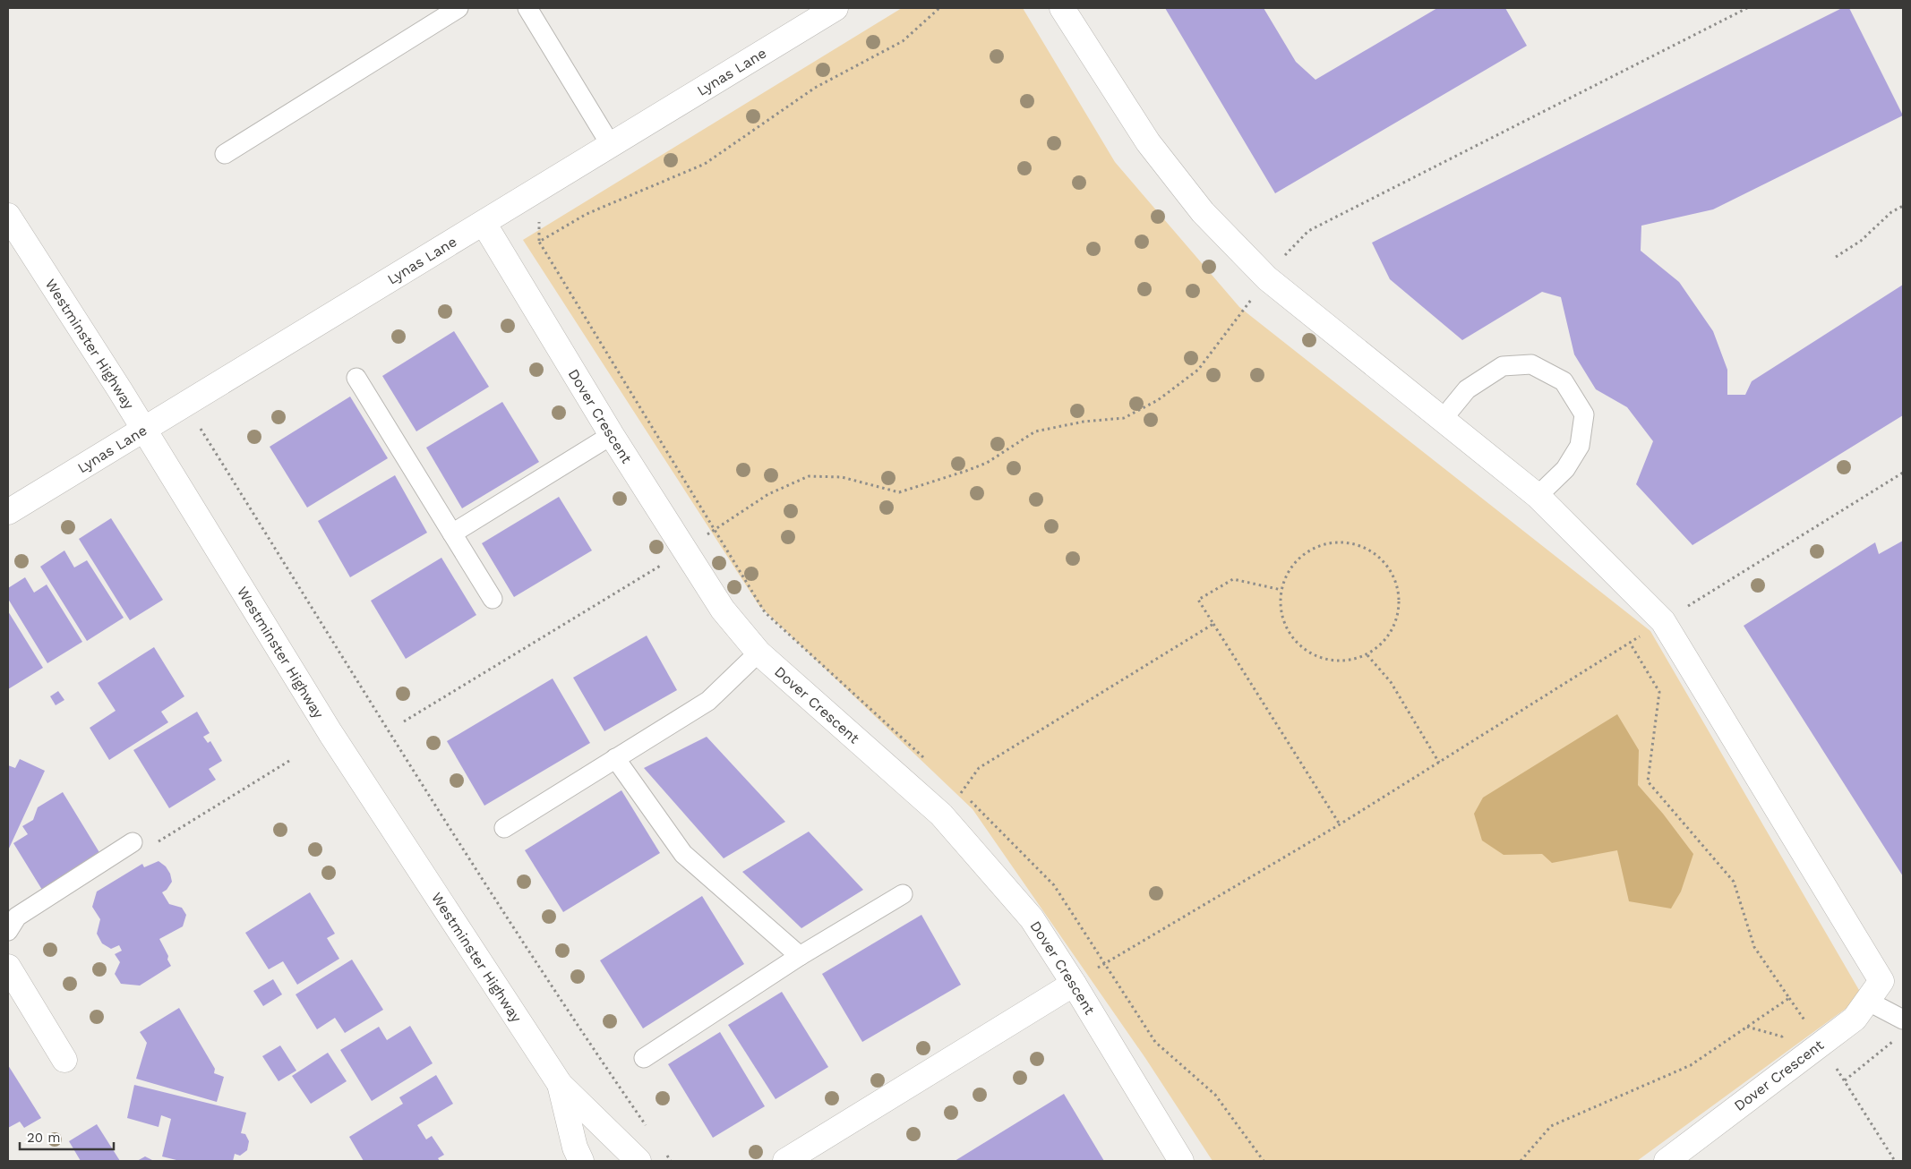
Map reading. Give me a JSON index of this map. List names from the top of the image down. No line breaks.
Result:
{"streets":{"street":["Lynas Lane","Westminster Highway","Dover Crescent"]},"crossings":[["Lynas Lane","Westminster Highway"],["Lynas Lane","Dover Crescent"]],"scale_bar":"20 m"}
